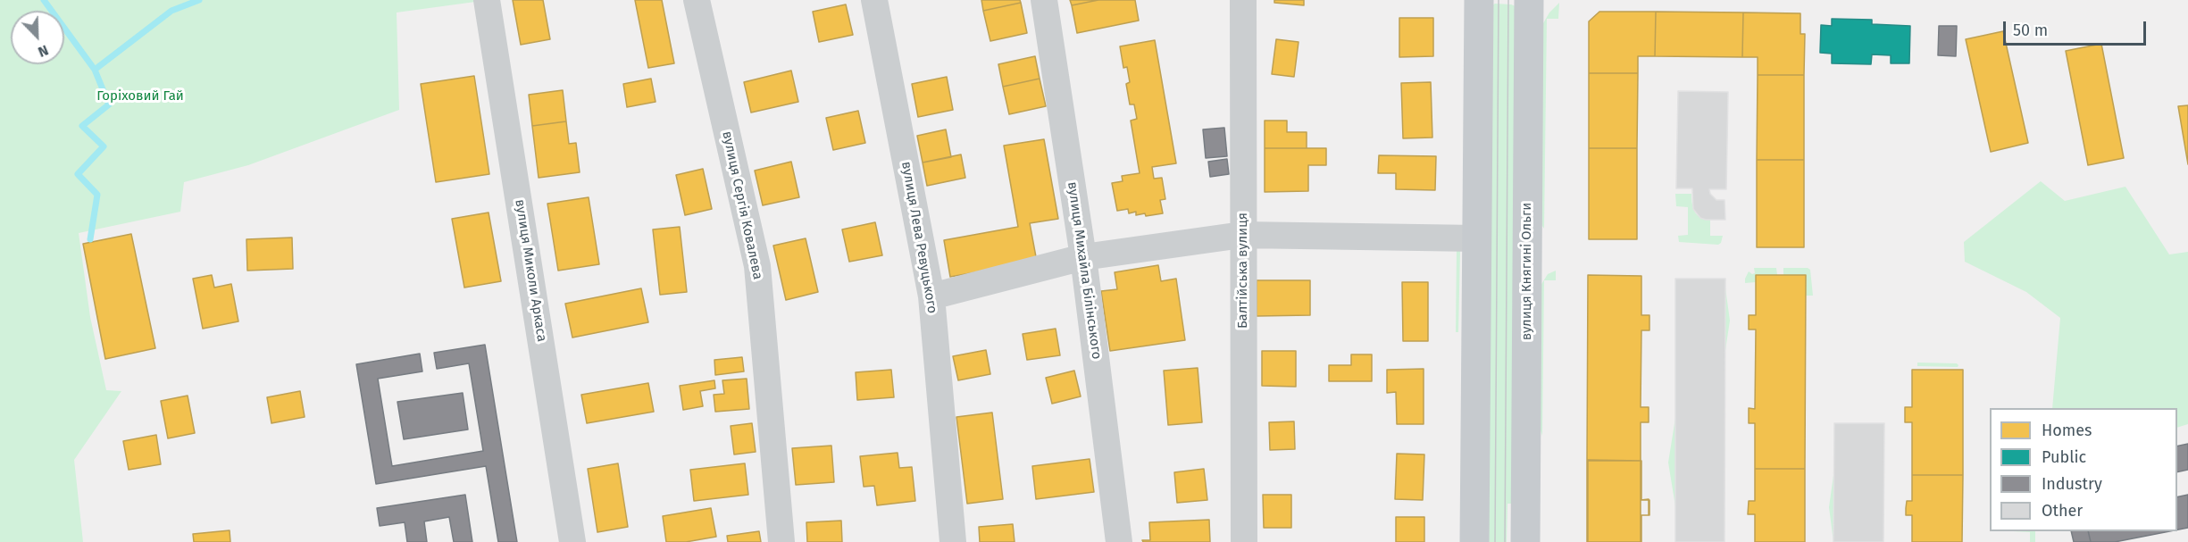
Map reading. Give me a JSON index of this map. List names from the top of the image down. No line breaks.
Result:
{"streets":{"main road":["вулиця Княгині Ольги"],"street":["вулиця Сергія Ковалева","вулиця Лева Ревуцького","вулиця Миколи Аркаса","вулиця Михайла Білінського","Балтійська вулиця"]},"parks":["Горіховий Гай"],"legend":["Homes","Public","Industry","Other"],"scale_bar":"50 m","north":"bottom right"}
